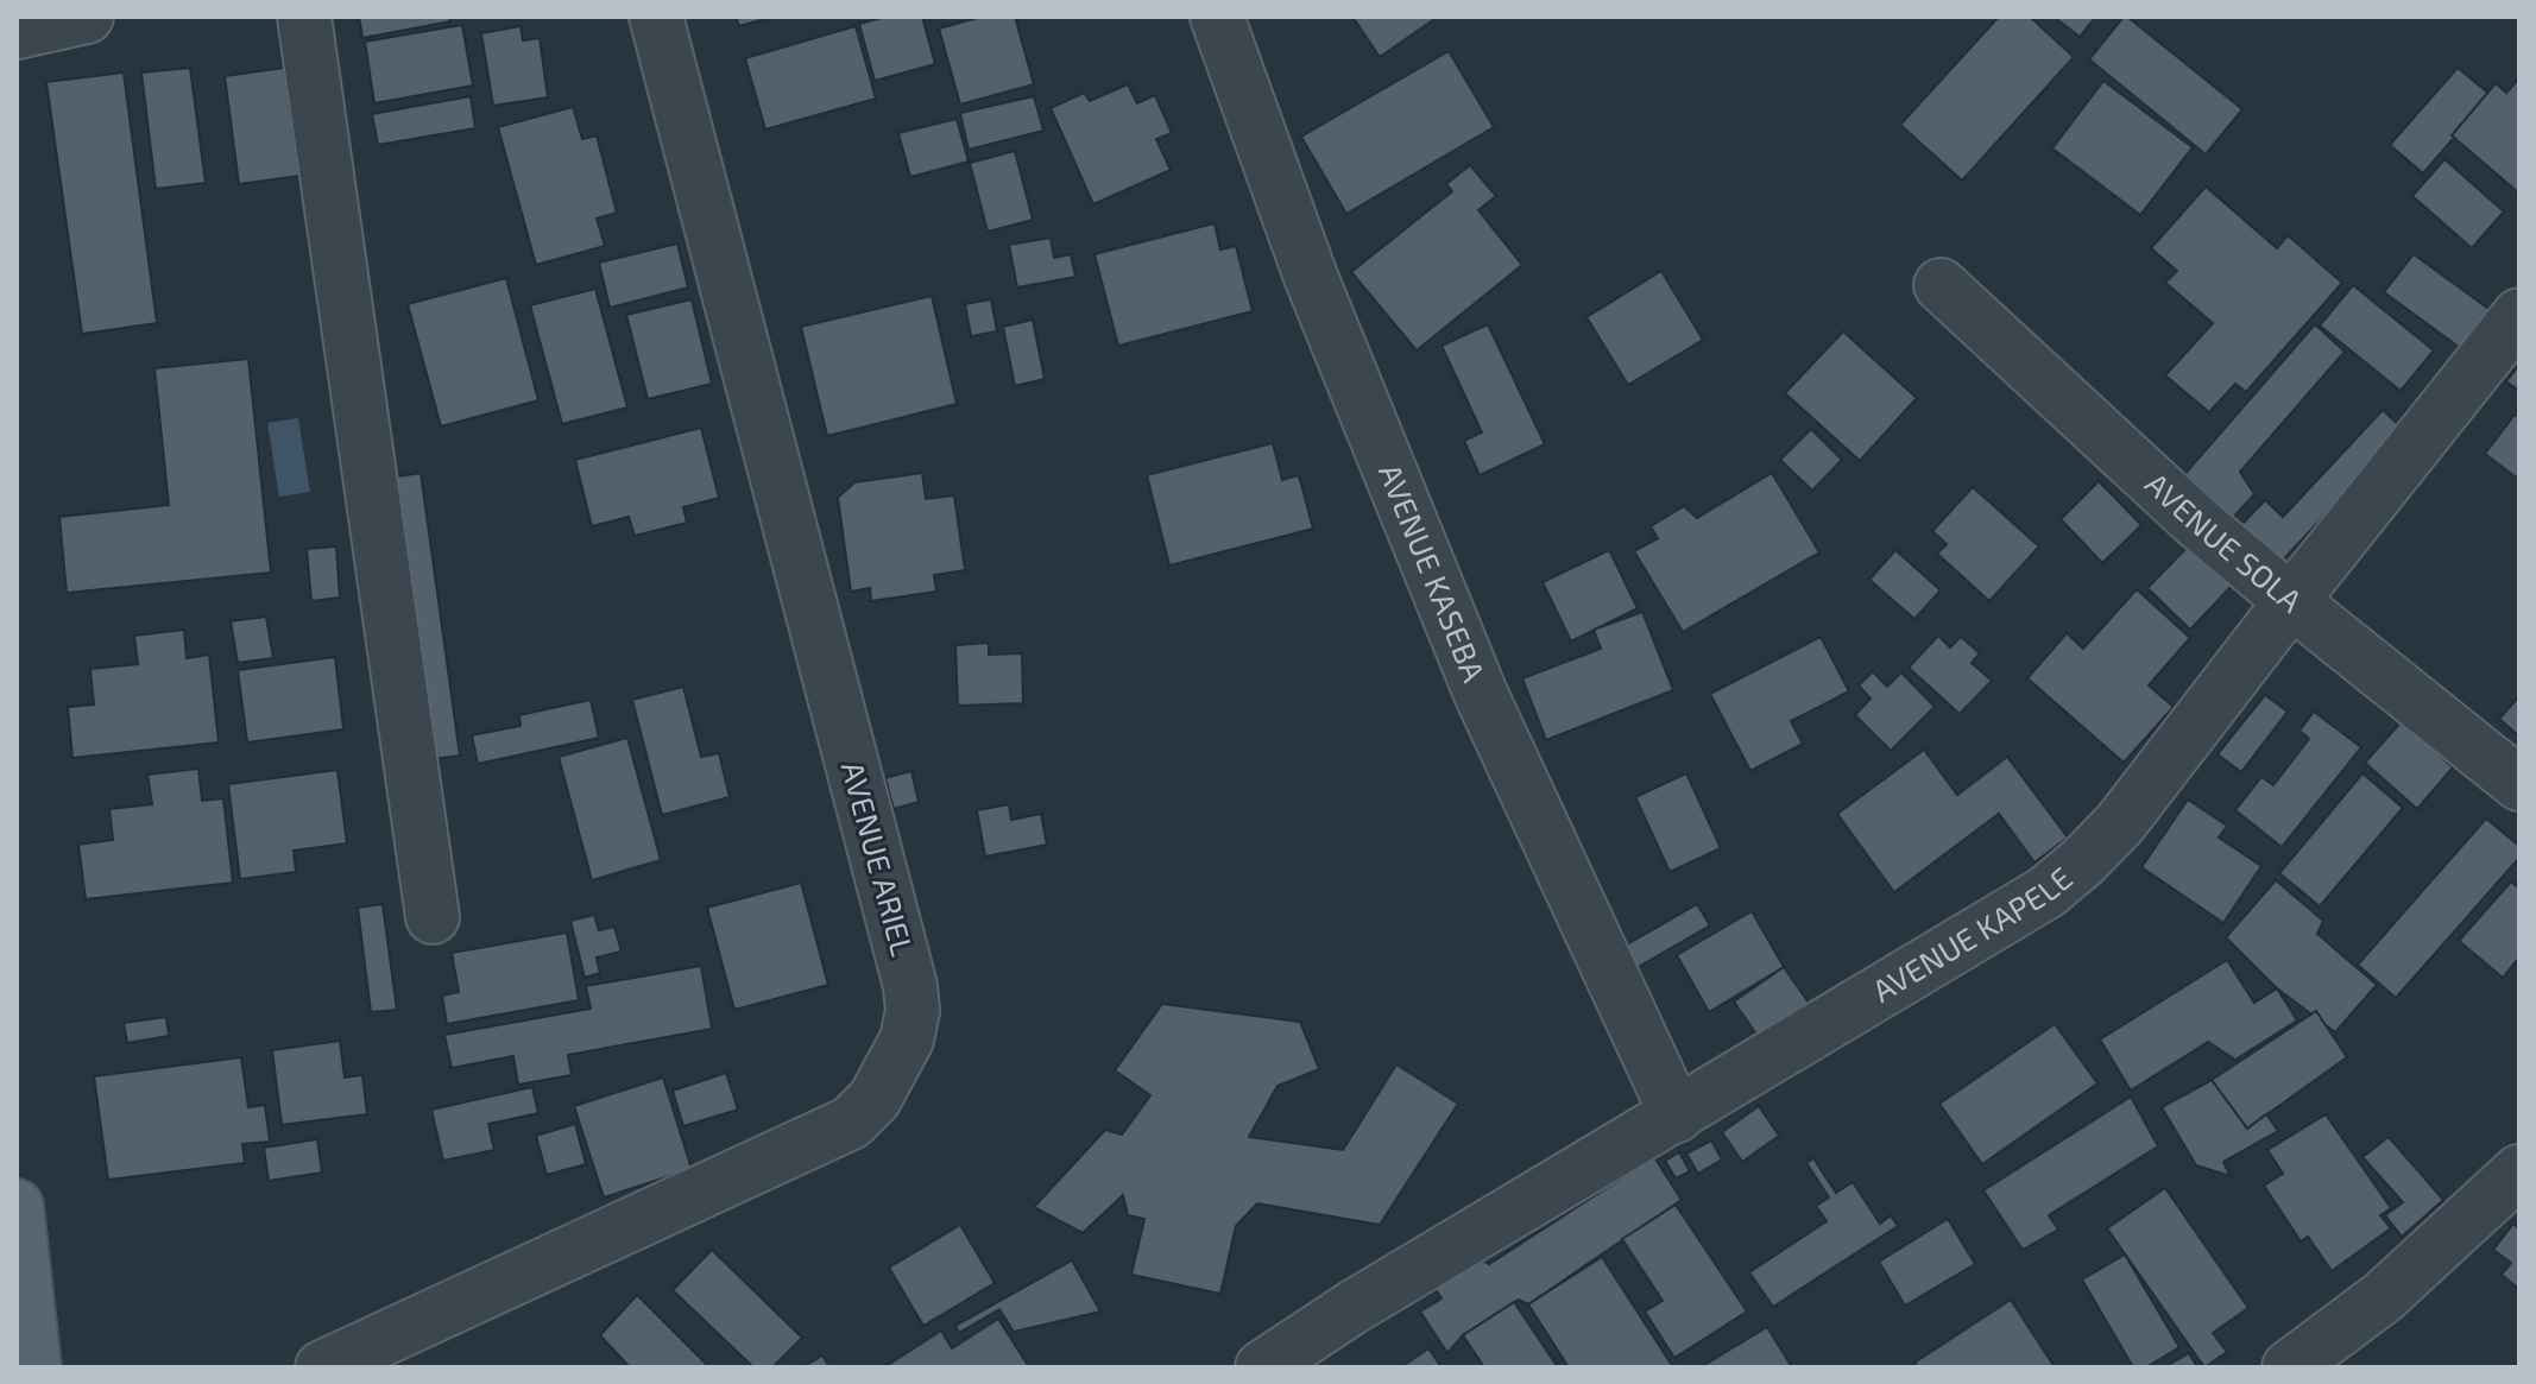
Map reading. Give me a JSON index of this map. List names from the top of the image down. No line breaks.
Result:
{"streets":{"street":["AVENUE SOLA","AVENUE KASEBA","AVENUE ARIEL","AVENUE KAPELE"]},"crossings":[["AVENUE SOLA","AVENUE KAPELE"],["AVENUE KASEBA","AVENUE KAPELE"]]}
